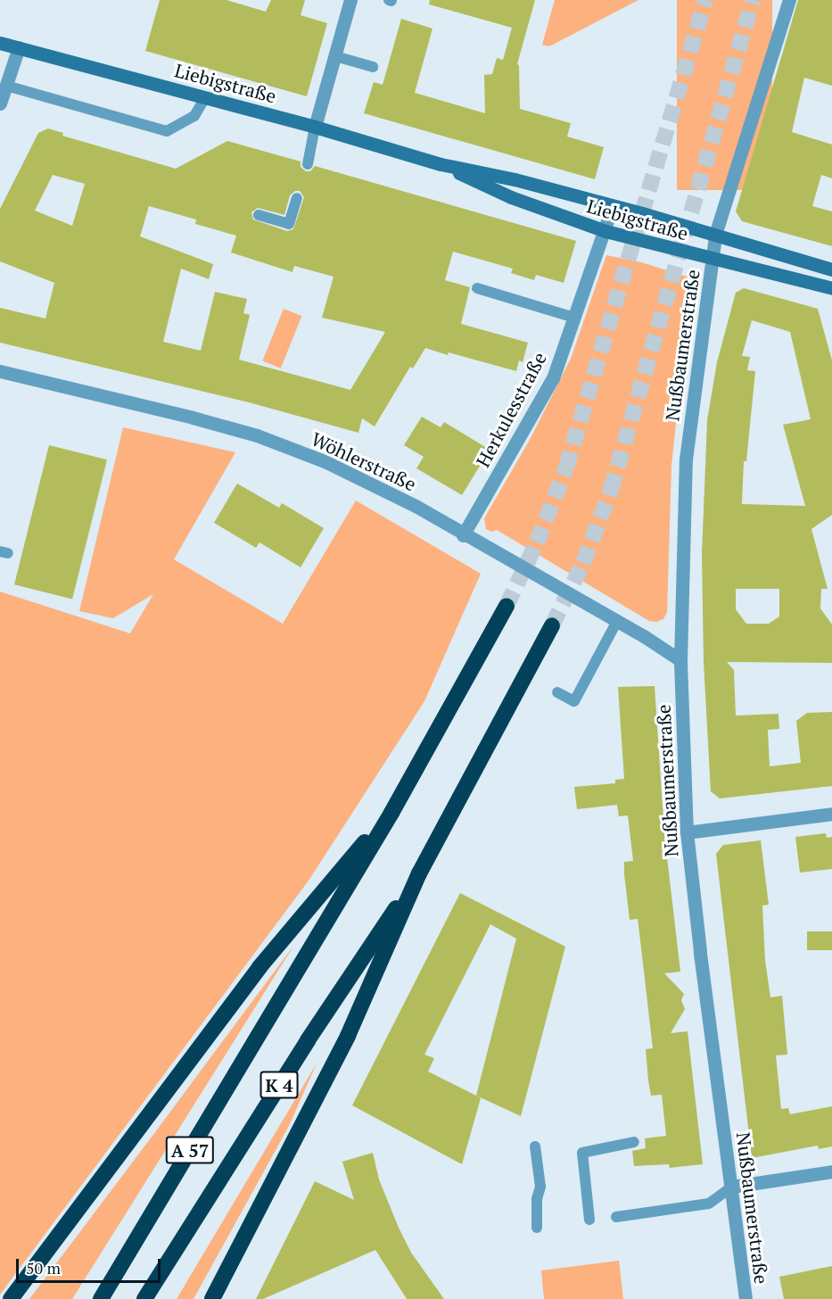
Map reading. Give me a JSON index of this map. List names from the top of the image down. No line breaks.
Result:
{"streets":{"highway":["K 4","A 57"],"street":["Liebigstraße","Nußbaumerstraße","Herkulesstraße","Wöhlerstraße"]},"crossings":[["Liebigstraße","Nußbaumerstraße"],["Liebigstraße","Herkulesstraße"],["Nußbaumerstraße","Wöhlerstraße"],["Herkulesstraße","Wöhlerstraße"]],"scale_bar":"50 m"}
